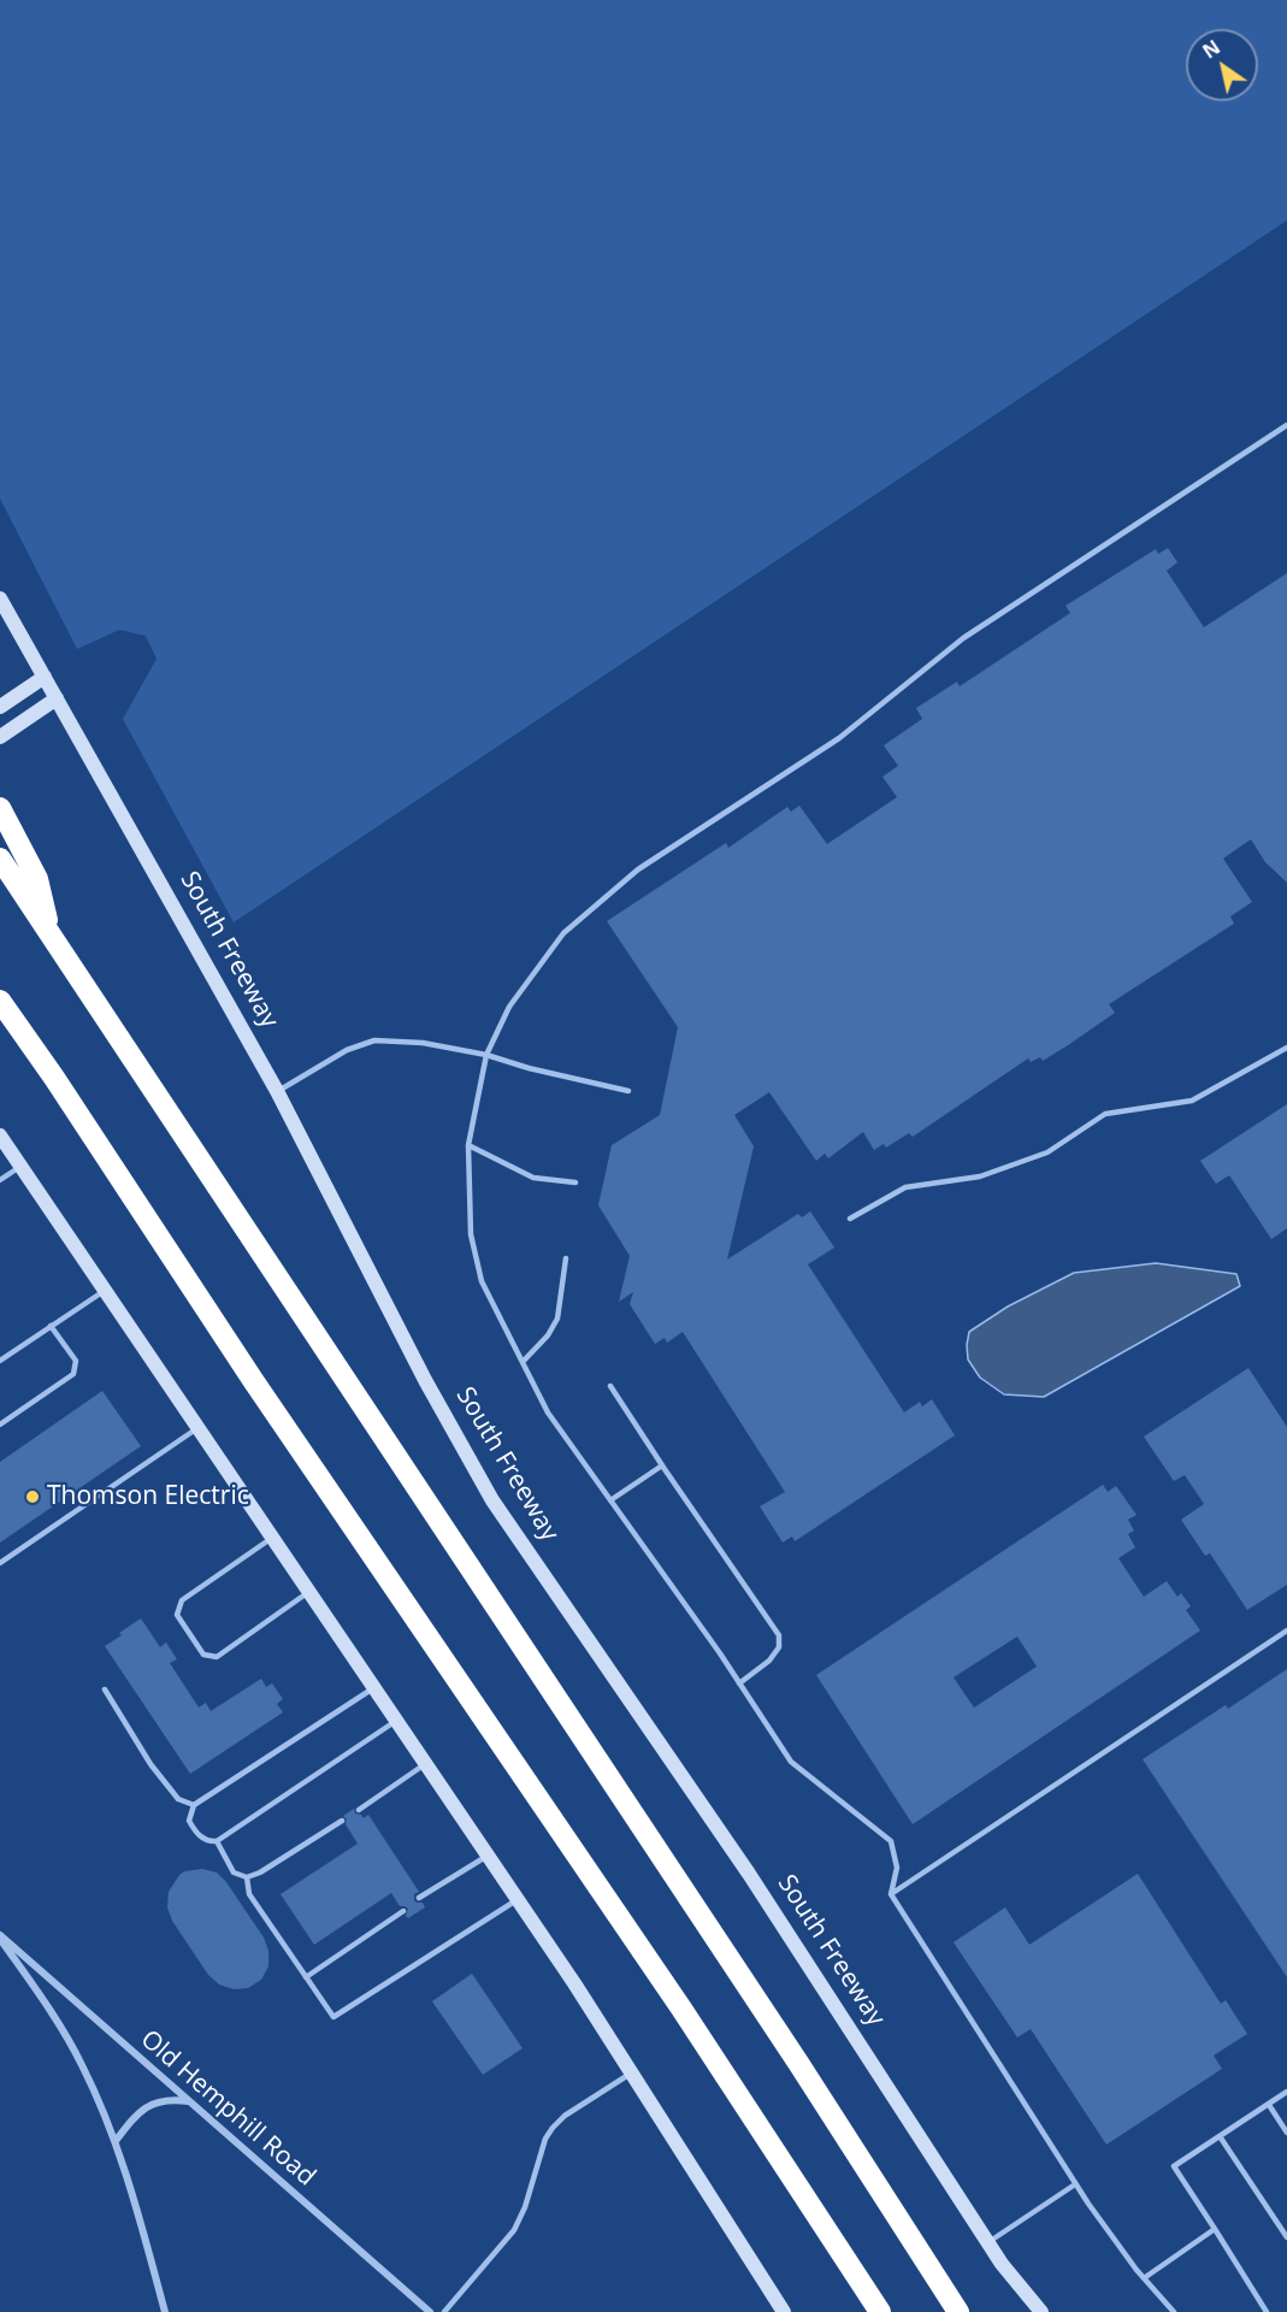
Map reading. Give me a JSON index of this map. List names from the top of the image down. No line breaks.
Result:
{"streets":{"main road":["South Freeway"],"street":["Old Hemphill Road"]},"places":["Thomson Electric"],"north":"top left"}
